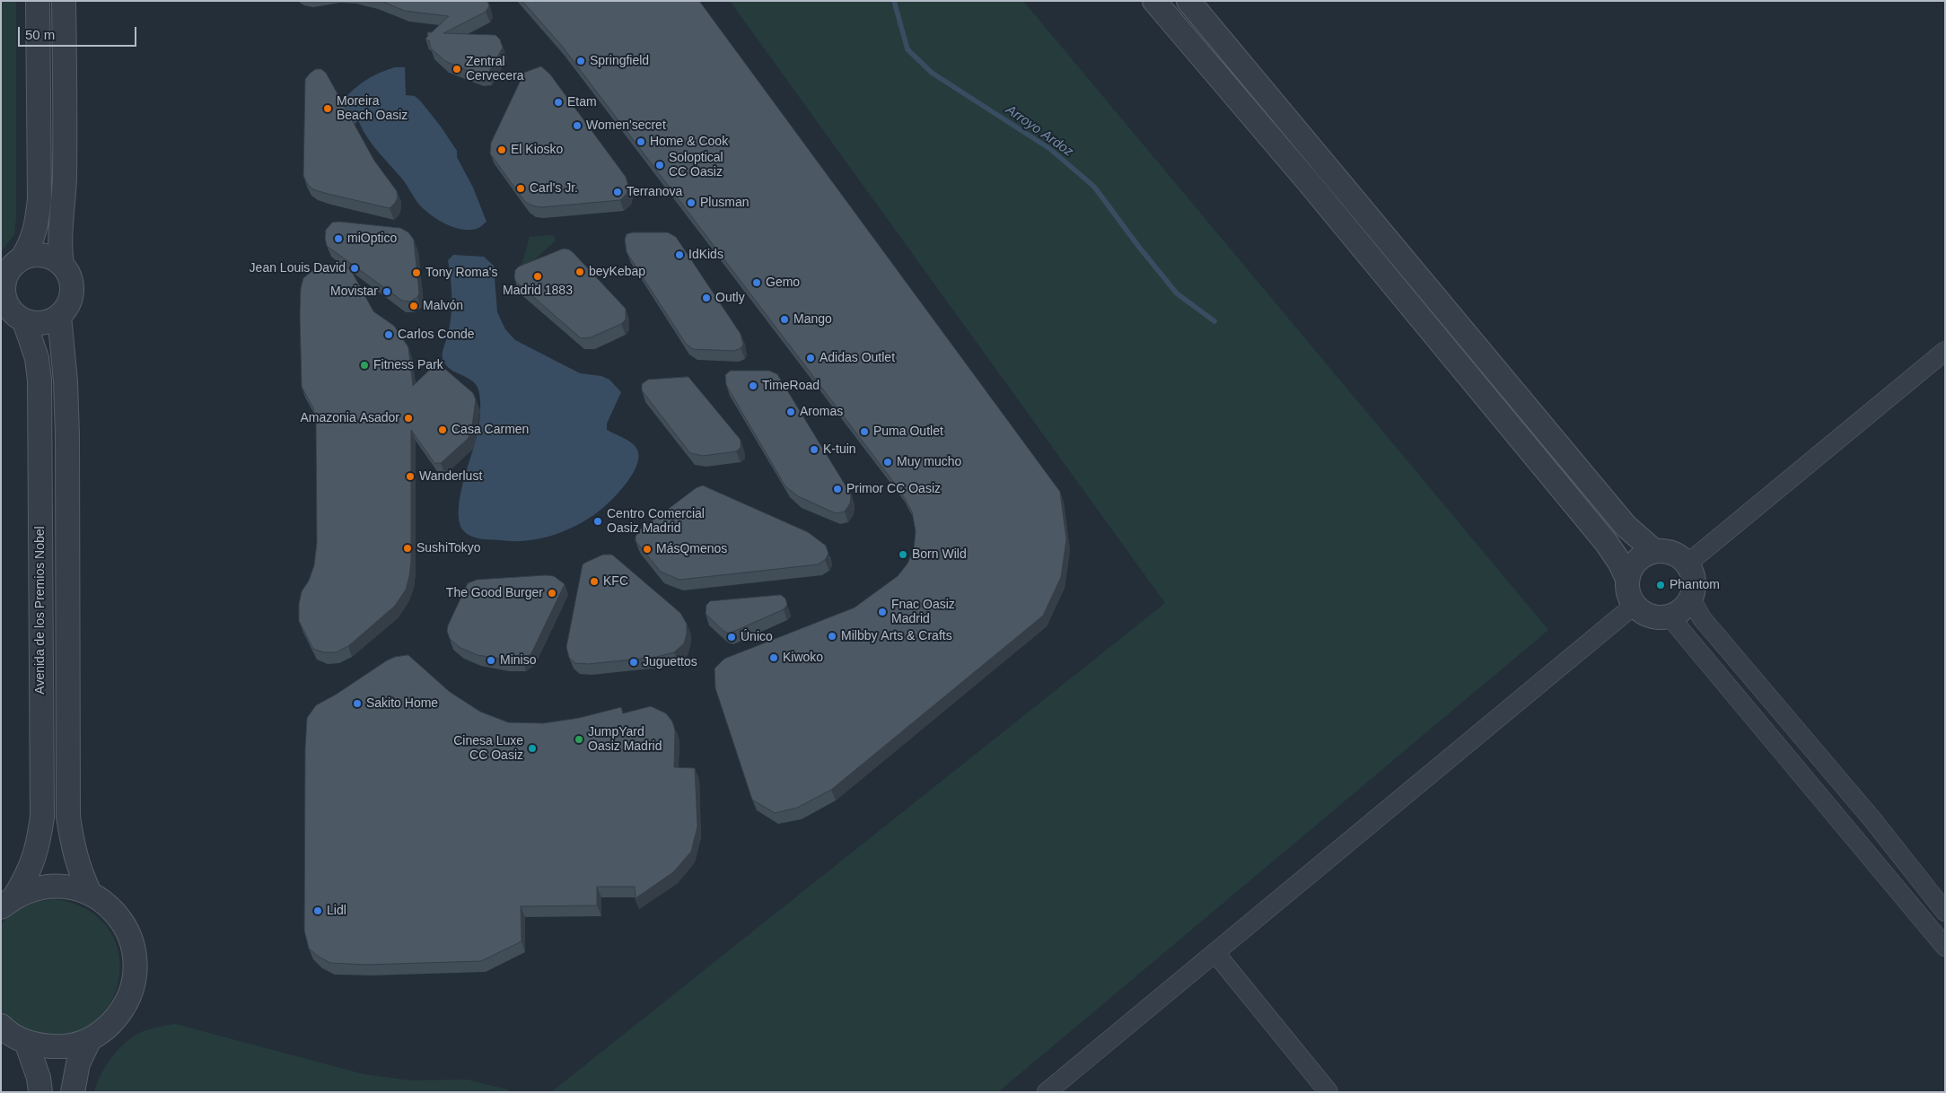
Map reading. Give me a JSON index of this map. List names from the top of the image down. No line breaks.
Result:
{"streets":{"street":["Avenida de los Premios Nobel"]},"water":["Arroyo Ardoz"],"places":["Springfield","Zentral Cervecera","Etam","Moreira Beach Oasiz","Women'secret","Home & Cook","El Kiosko","Soloptical CC Oasiz","Carl's Jr.","Terranova","Plusman","miOptico","IdKids","Jean Louis David","beyKebap","Tony Roma's","Madrid 1883","Gemo","Movistar","Outly","Malvón","Mango","Carlos Conde","Adidas Outlet","Fitness Park","TimeRoad","Aromas","Amazonia Asador","Casa Carmen","Puma Outlet","K-tuin","Muy mucho","Wanderlust","Primor CC Oasiz","Centro Comercial Oasiz Madrid","SushiTokyo","MásQmenos","Born Wild","KFC","Phantom","The Good Burger","Fnac Oasiz Madrid","Milbby Arts & Crafts","Único","Kiwoko","Miniso","Juguettos","Sakito Home","JumpYard Oasiz Madrid","Cinesa Luxe CC Oasiz","Lidl"],"scale_bar":"50 m"}
